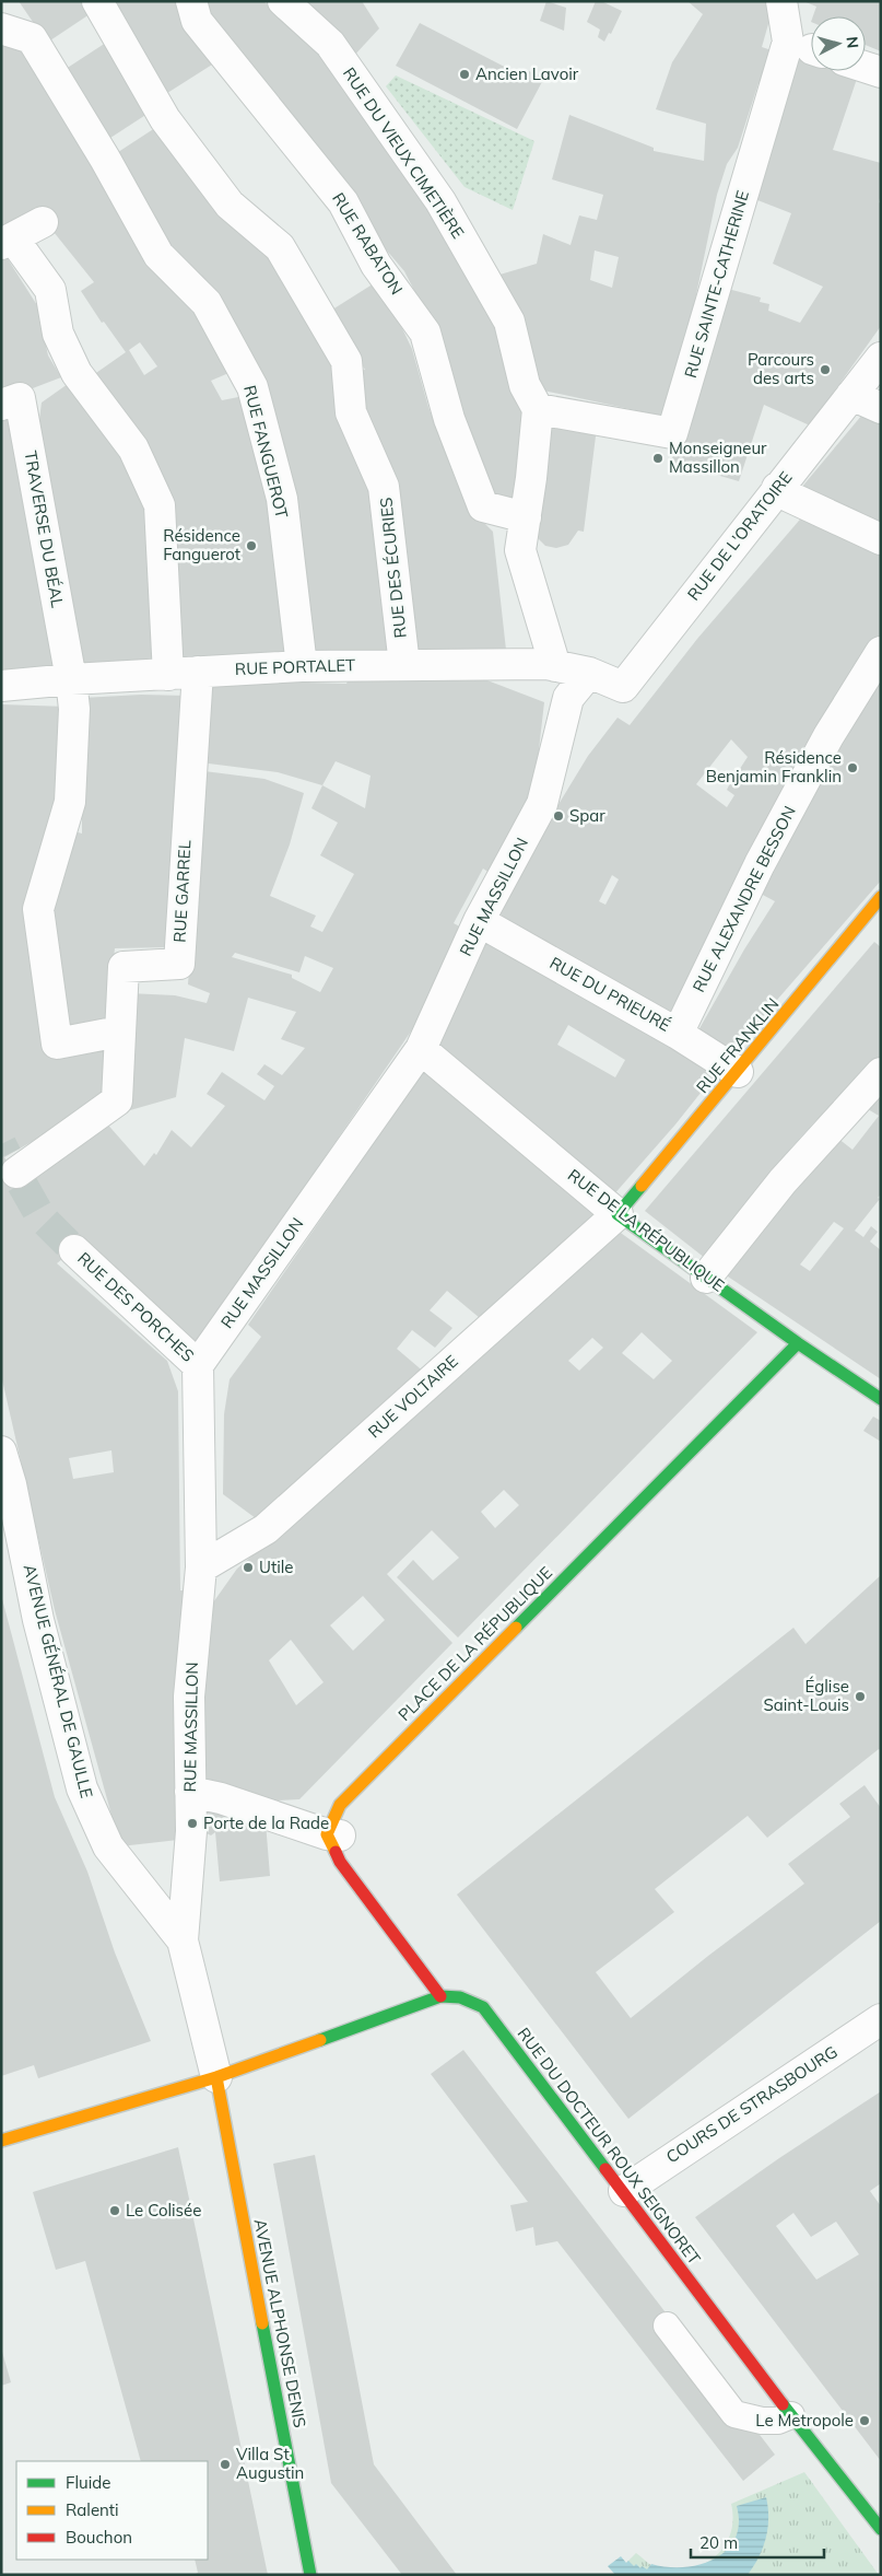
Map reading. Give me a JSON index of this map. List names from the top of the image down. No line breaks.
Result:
{"streets":{"street":["RUE DU VIEUX CIMETIÈRE","RUE RABATON","RUE SAINTE-CATHERINE","RUE FANGUEROT","TRAVERSE DU BÉAL","RUE DE L'ORATOIRE","RUE DES ÉCURIES","RUE PORTALET","RUE GARREL","RUE MASSILLON","RUE ALEXANDRE BESSON","RUE DU PRIEURÉ","RUE FRANKLIN","RUE DE LA RÉPUBLIQUE","RUE DES PORCHES","RUE VOLTAIRE","PLACE DE LA RÉPUBLIQUE","AVENUE GÉNÉRAL DE GAULLE","COURS DE STRASBOURG","RUE DU DOCTEUR ROUX SEIGNORET","AVENUE ALPHONSE DENIS"]},"crossings":[["RUE DU VIEUX CIMETIÈRE","RUE SAINTE-CATHERINE"],["RUE FANGUEROT","RUE PORTALET"],["TRAVERSE DU BÉAL","RUE PORTALET"],["RUE DE L'ORATOIRE","RUE PORTALET"],["RUE DE L'ORATOIRE","RUE MASSILLON"],["RUE DES ÉCURIES","RUE PORTALET"],["RUE PORTALET","RUE GARREL"],["RUE PORTALET","RUE MASSILLON"],["RUE MASSILLON","RUE DU PRIEURÉ"],["RUE MASSILLON","RUE DE LA RÉPUBLIQUE"],["RUE MASSILLON","RUE DES PORCHES"],["RUE MASSILLON","RUE VOLTAIRE"],["RUE MASSILLON","AVENUE GÉNÉRAL DE GAULLE"],["RUE ALEXANDRE BESSON","RUE DU PRIEURÉ"],["RUE DU PRIEURÉ","RUE FRANKLIN"],["RUE FRANKLIN","RUE DE LA RÉPUBLIQUE"],["RUE FRANKLIN","RUE VOLTAIRE"],["RUE DE LA RÉPUBLIQUE","RUE VOLTAIRE"],["RUE DE LA RÉPUBLIQUE","PLACE DE LA RÉPUBLIQUE"],["AVENUE GÉNÉRAL DE GAULLE","RUE DU DOCTEUR ROUX SEIGNORET"],["AVENUE GÉNÉRAL DE GAULLE","AVENUE ALPHONSE DENIS"],["COURS DE STRASBOURG","RUE DU DOCTEUR ROUX SEIGNORET"],["RUE DU DOCTEUR ROUX SEIGNORET","AVENUE ALPHONSE DENIS"]],"places":["Ancien Lavoir","Parcours des arts","Monseigneur Massillon","Résidence Fanguerot","Résidence Benjamin Franklin","Spar","Utile","Église Saint-Louis","Porte de la Rade","Le Colisée","Le Metropole","Villa St Augustin"],"legend":["Fluide","Ralenti","Bouchon"],"scale_bar":"20 m","north":"right"}
